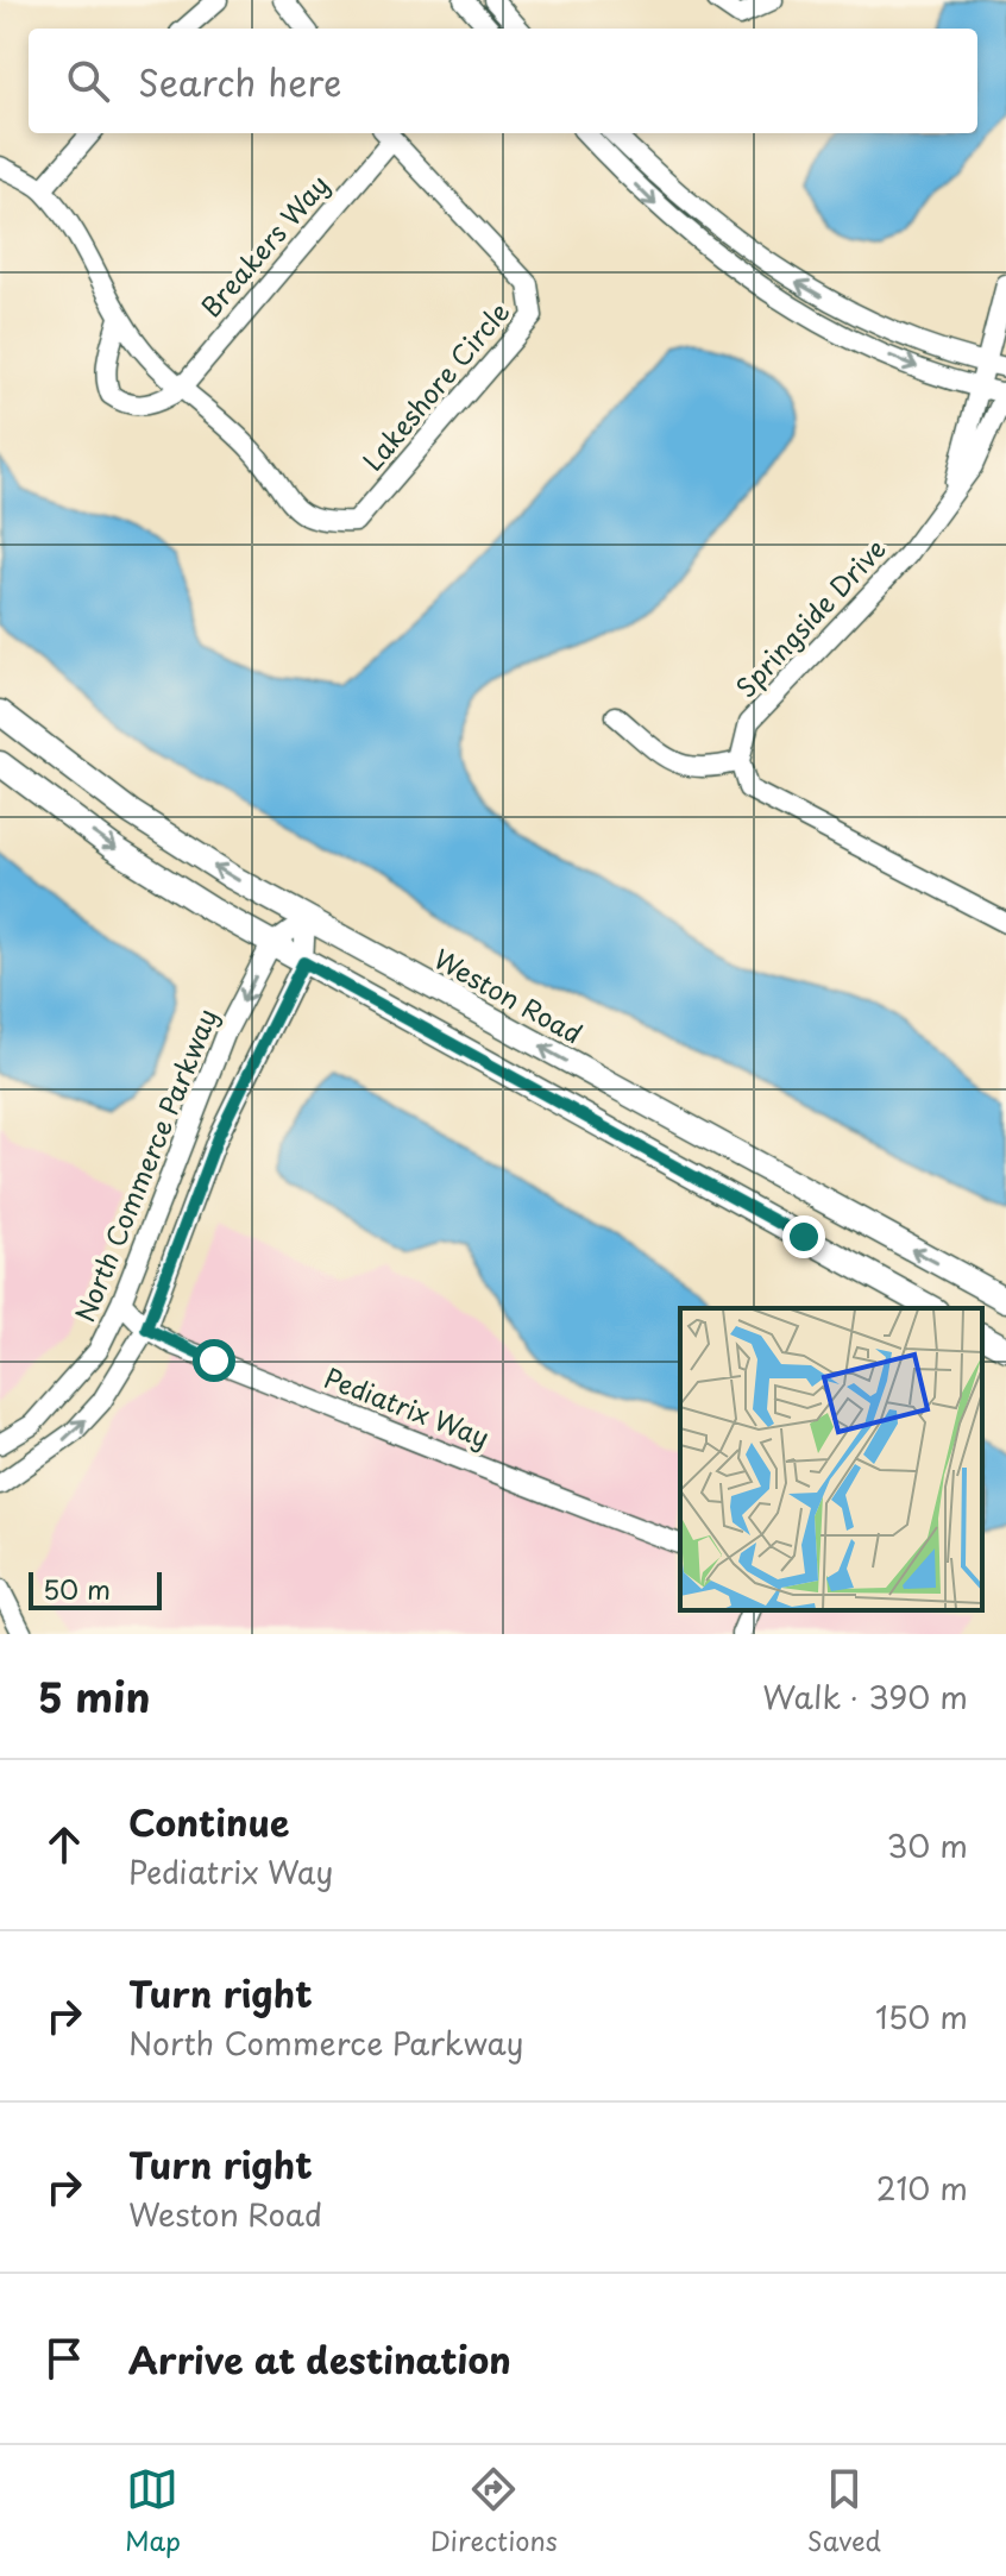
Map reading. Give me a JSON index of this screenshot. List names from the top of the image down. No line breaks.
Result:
{"streets":{"main road":["Weston Road"],"street":["Breakers Way","Lakeshore Circle","Springside Drive","North Commerce Parkway","Pediatrix Way"]},"crossings":[["Breakers Way","Lakeshore Circle"],["Weston Road","North Commerce Parkway"],["North Commerce Parkway","Pediatrix Way"]],"scale_bar":"50 m","page":{"search":"Search here","scale":"50 m","heading":["5 min","Walk · 390 m"],"list":[["Continue","Pediatrix Way","30 m"],["Turn right","North Commerce Parkway","150 m"],["Turn right","Weston Road","210 m"],"Arrive at destination"],"nav":["Map","Directions","Saved"]}}
